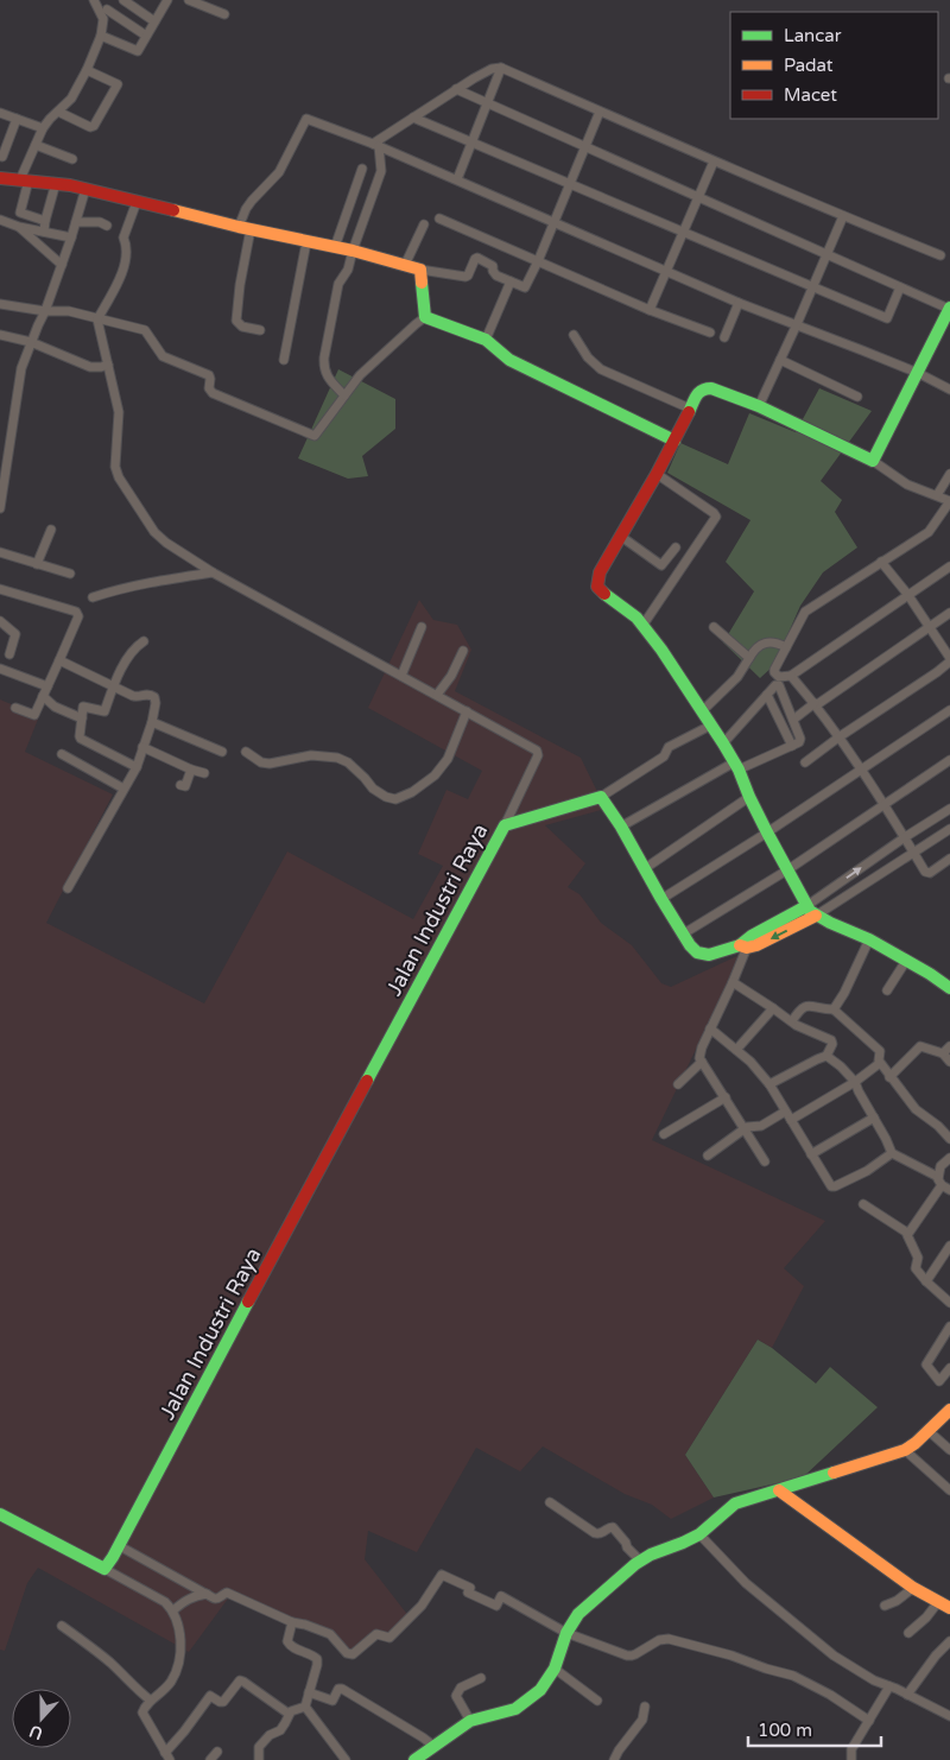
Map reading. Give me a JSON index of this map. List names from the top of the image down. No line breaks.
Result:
{"streets":{"street":["Jalan Industri Raya"]},"legend":["Lancar","Padat","Macet"],"scale_bar":"100 m","north":"bottom"}
